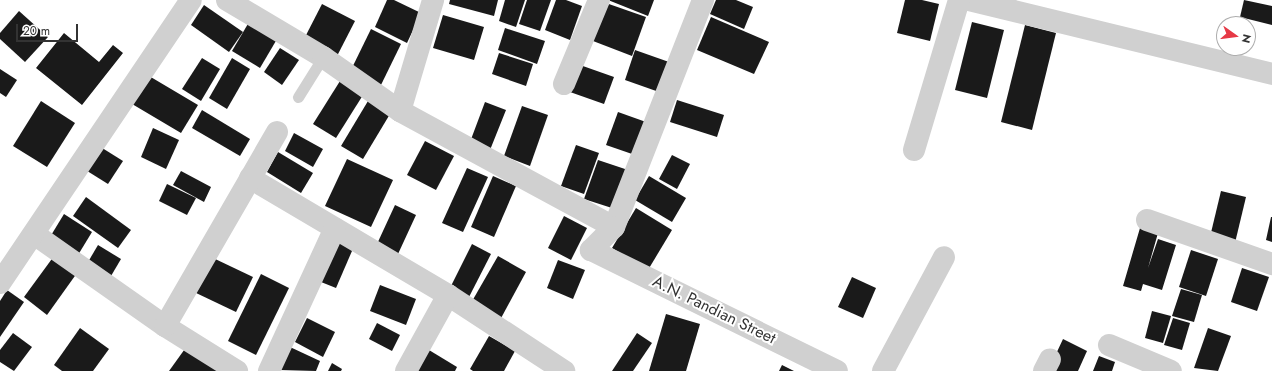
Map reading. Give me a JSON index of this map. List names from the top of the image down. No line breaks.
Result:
{"streets":{"street":["A.N. Pandian Street"]},"scale_bar":"20 m","north":"right"}
